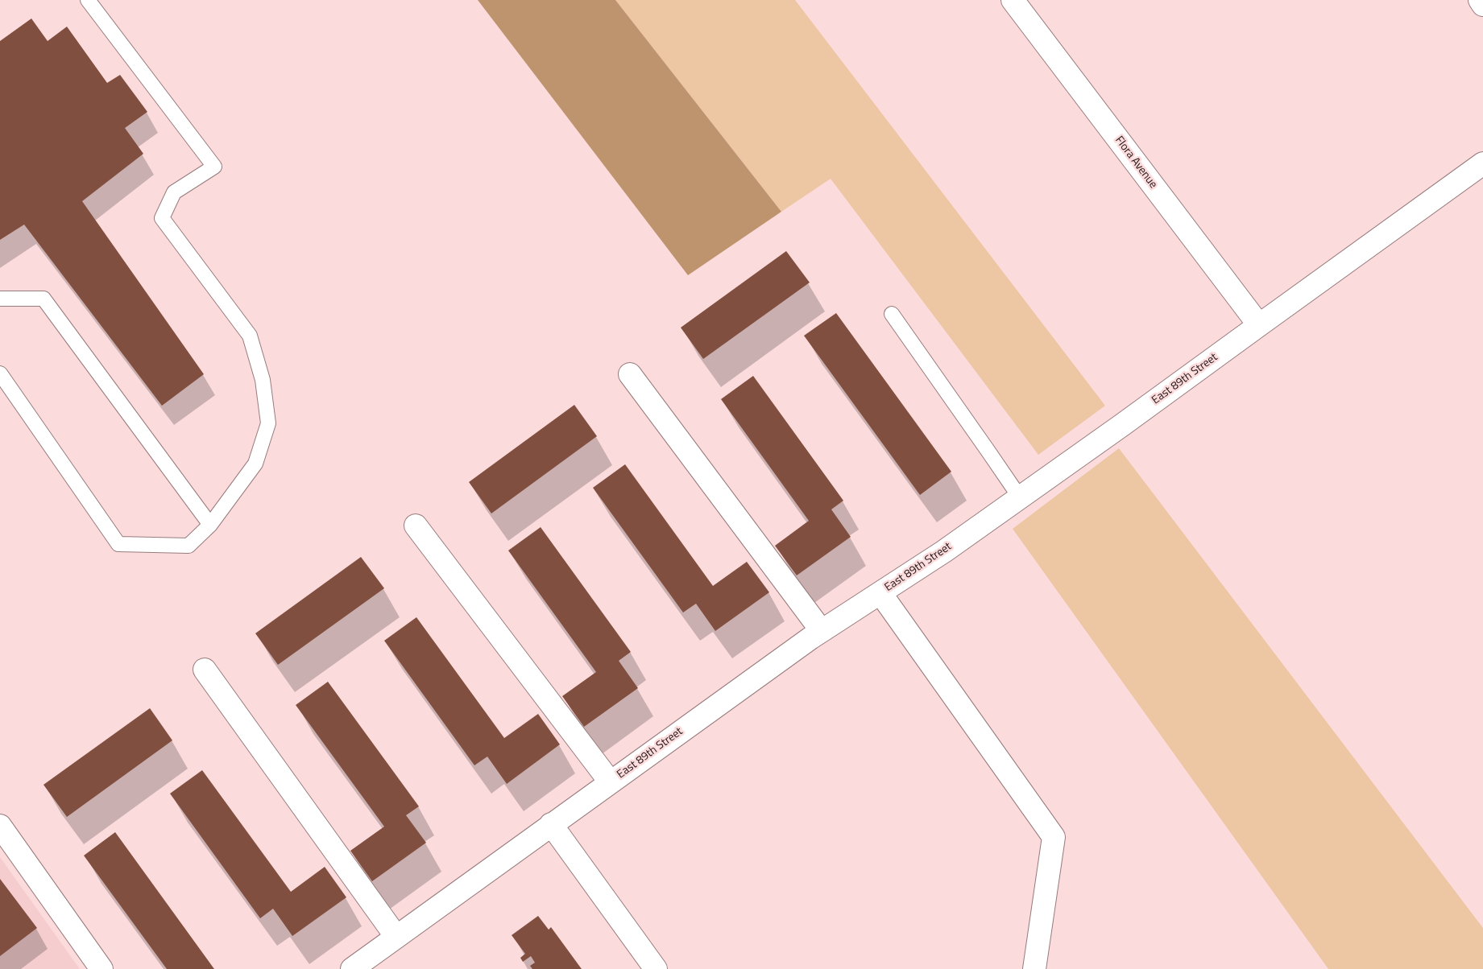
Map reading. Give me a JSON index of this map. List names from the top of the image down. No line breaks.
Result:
{"streets":{"street":["Flora Avenue","East 89th Street"]},"crossings":[["Flora Avenue","East 89th Street"]]}
